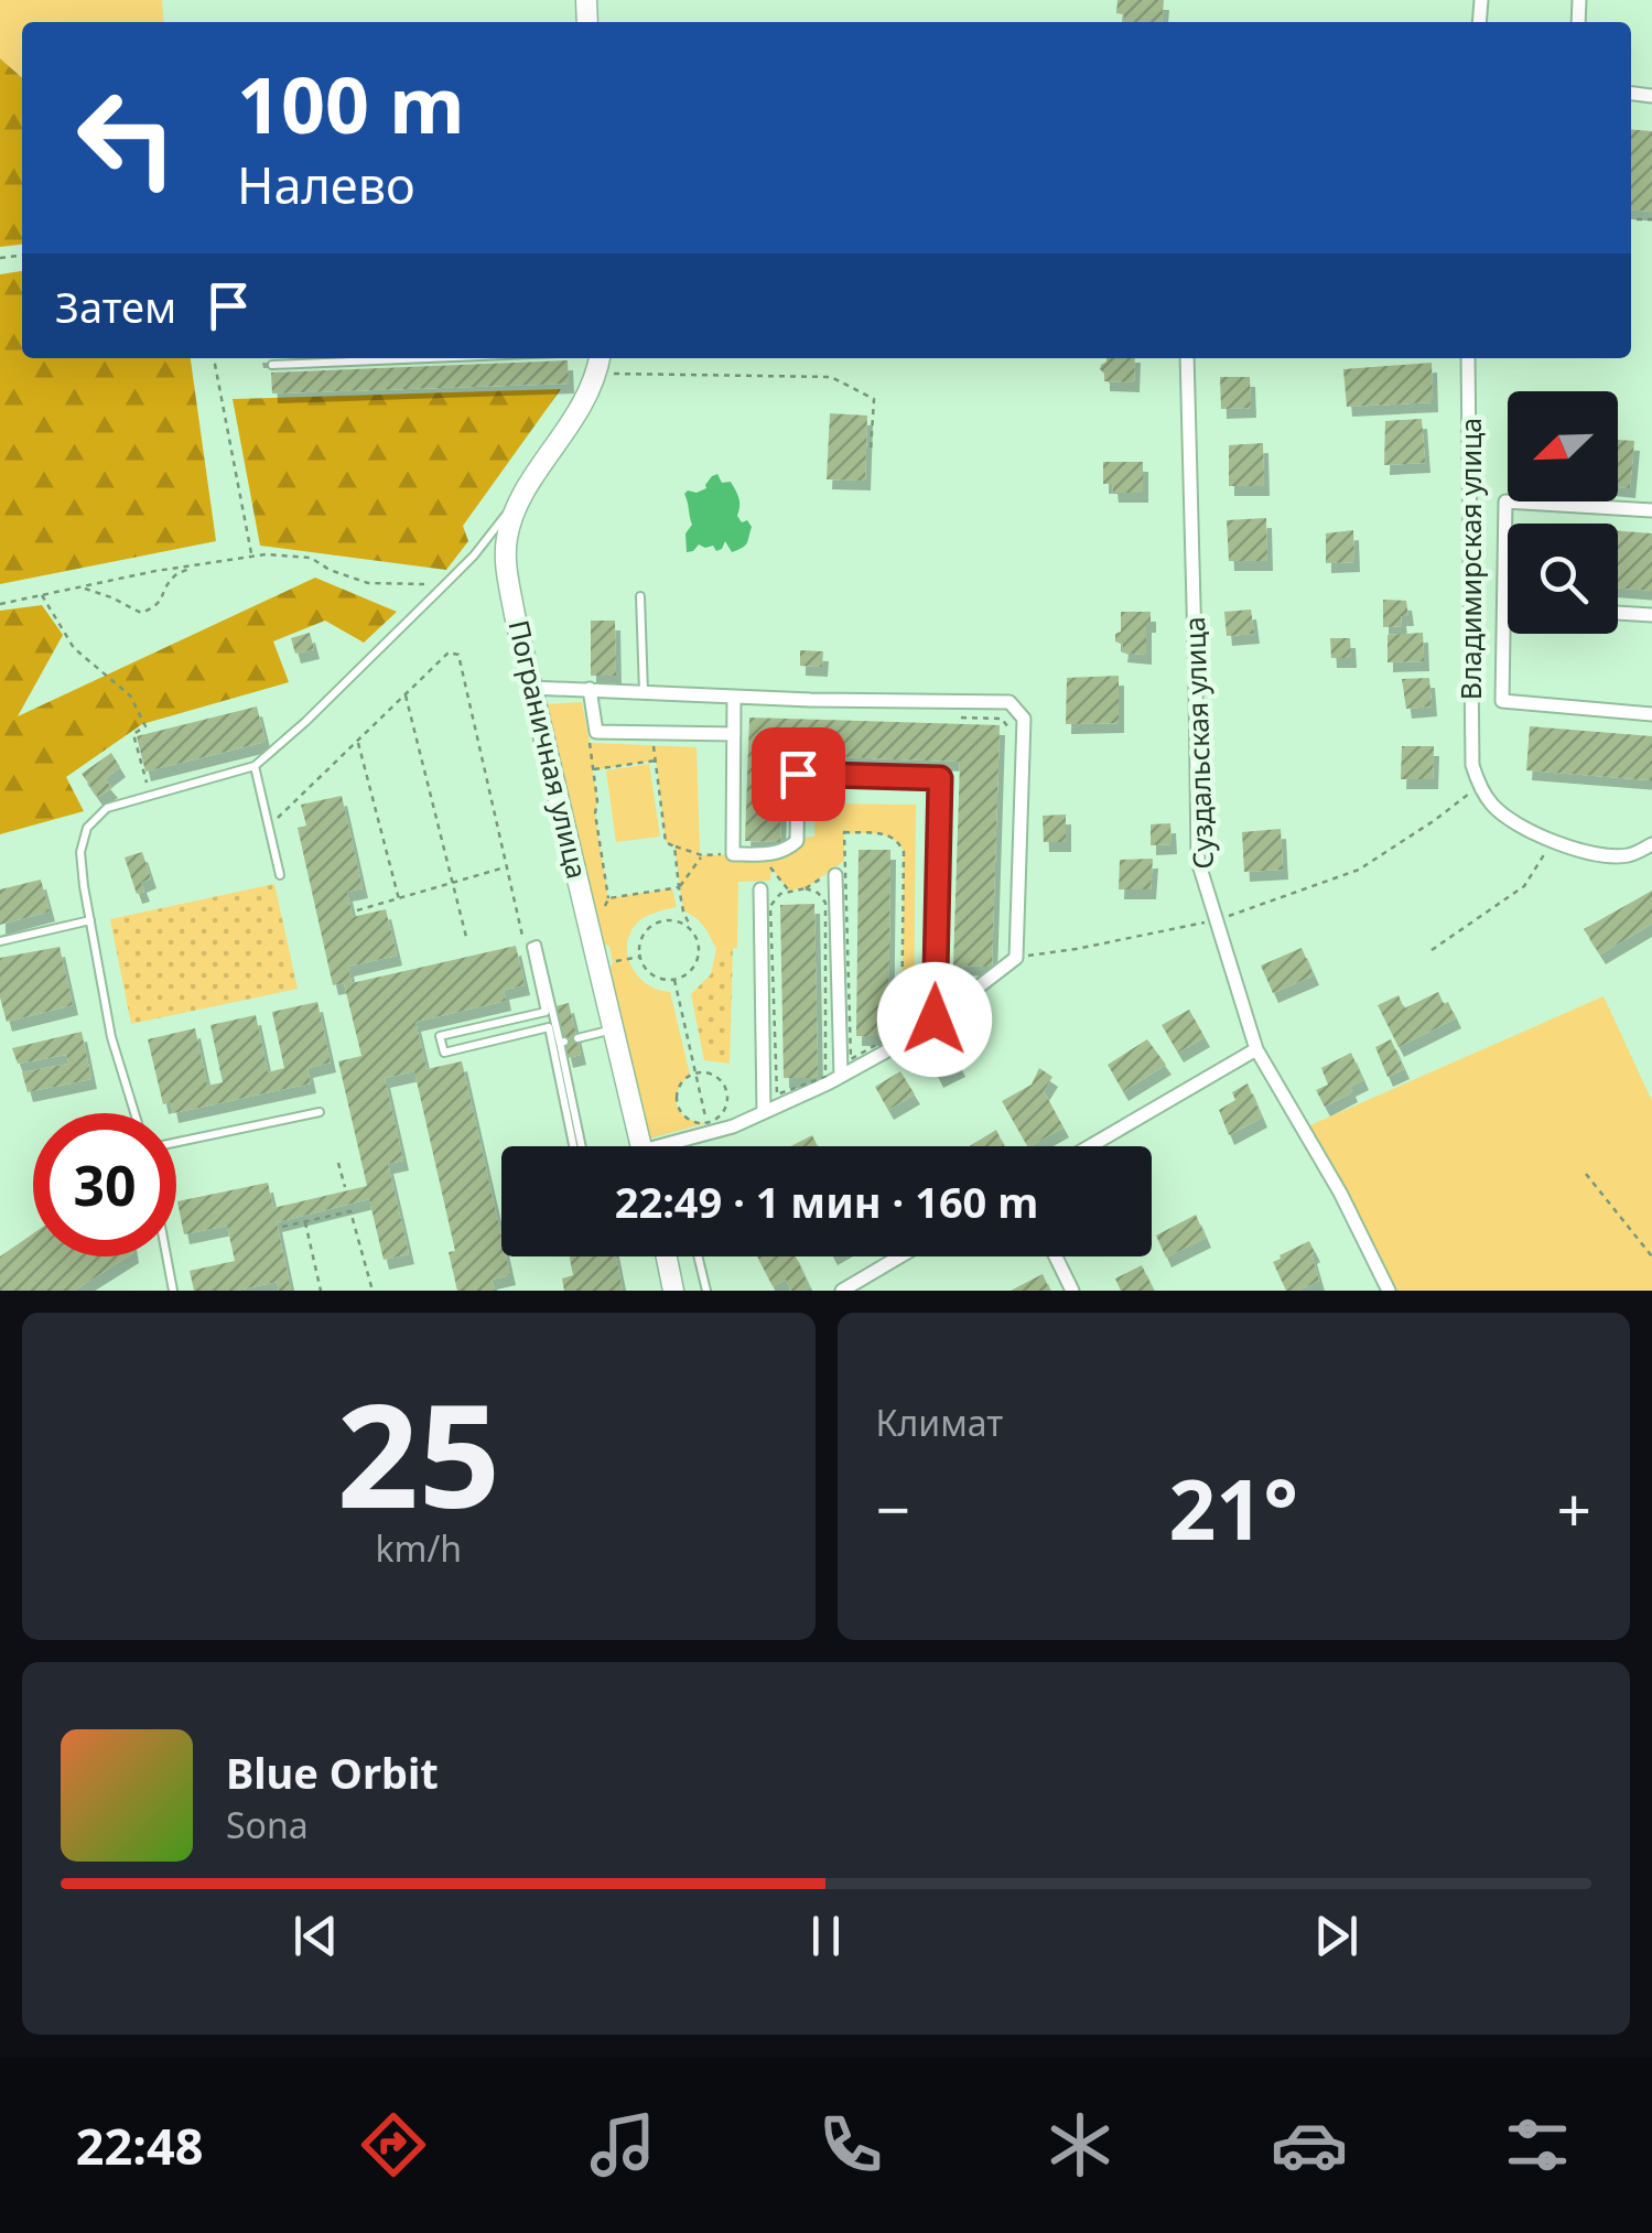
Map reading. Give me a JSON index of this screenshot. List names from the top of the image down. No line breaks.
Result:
{"streets":{"street":["Владимирская улица","Суздальская улица","Пограничная улица"]},"north":"bottom left","page":{"turn":["100 m","Налево"],"then":"Затем","limit":"30","trip":"22:49 · 1 мин · 160 m","tile":[["25","km/h"],"Климат"],"heat":["−","21°","+"],"song":["Blue Orbit","Sona"],"tabs":"22:48"}}
